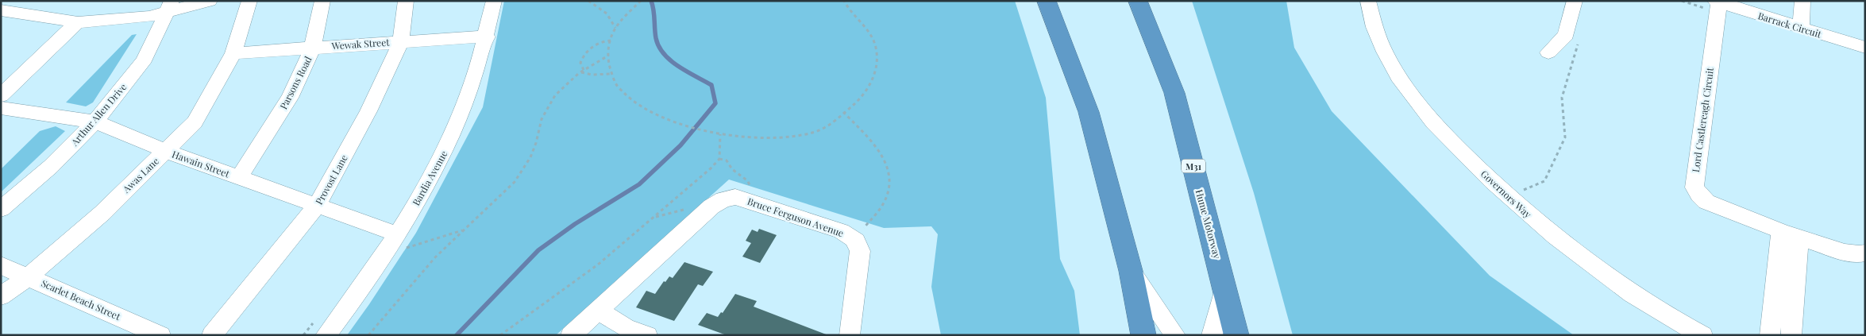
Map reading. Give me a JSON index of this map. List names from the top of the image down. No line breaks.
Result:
{"streets":{"highway":["M31","Hume Motorway"],"street":["Barrack Circuit","Wewak Street","Parsons Road","Arthur Allen Drive","Lord Castlereagh Circuit","Hawain Street","Awas Lane","Bardia Avenue","Provost Lane","Governors Way","Bruce Ferguson Avenue","Scarlet Beach Street"]},"crossings":[["Barrack Circuit","Lord Castlereagh Circuit"],["Wewak Street","Parsons Road"],["Wewak Street","Awas Lane"],["Wewak Street","Bardia Avenue"],["Wewak Street","Provost Lane"],["Parsons Road","Hawain Street"],["Arthur Allen Drive","Hawain Street"],["Hawain Street","Awas Lane"],["Hawain Street","Bardia Avenue"],["Hawain Street","Provost Lane"],["Awas Lane","Scarlet Beach Street"]]}
